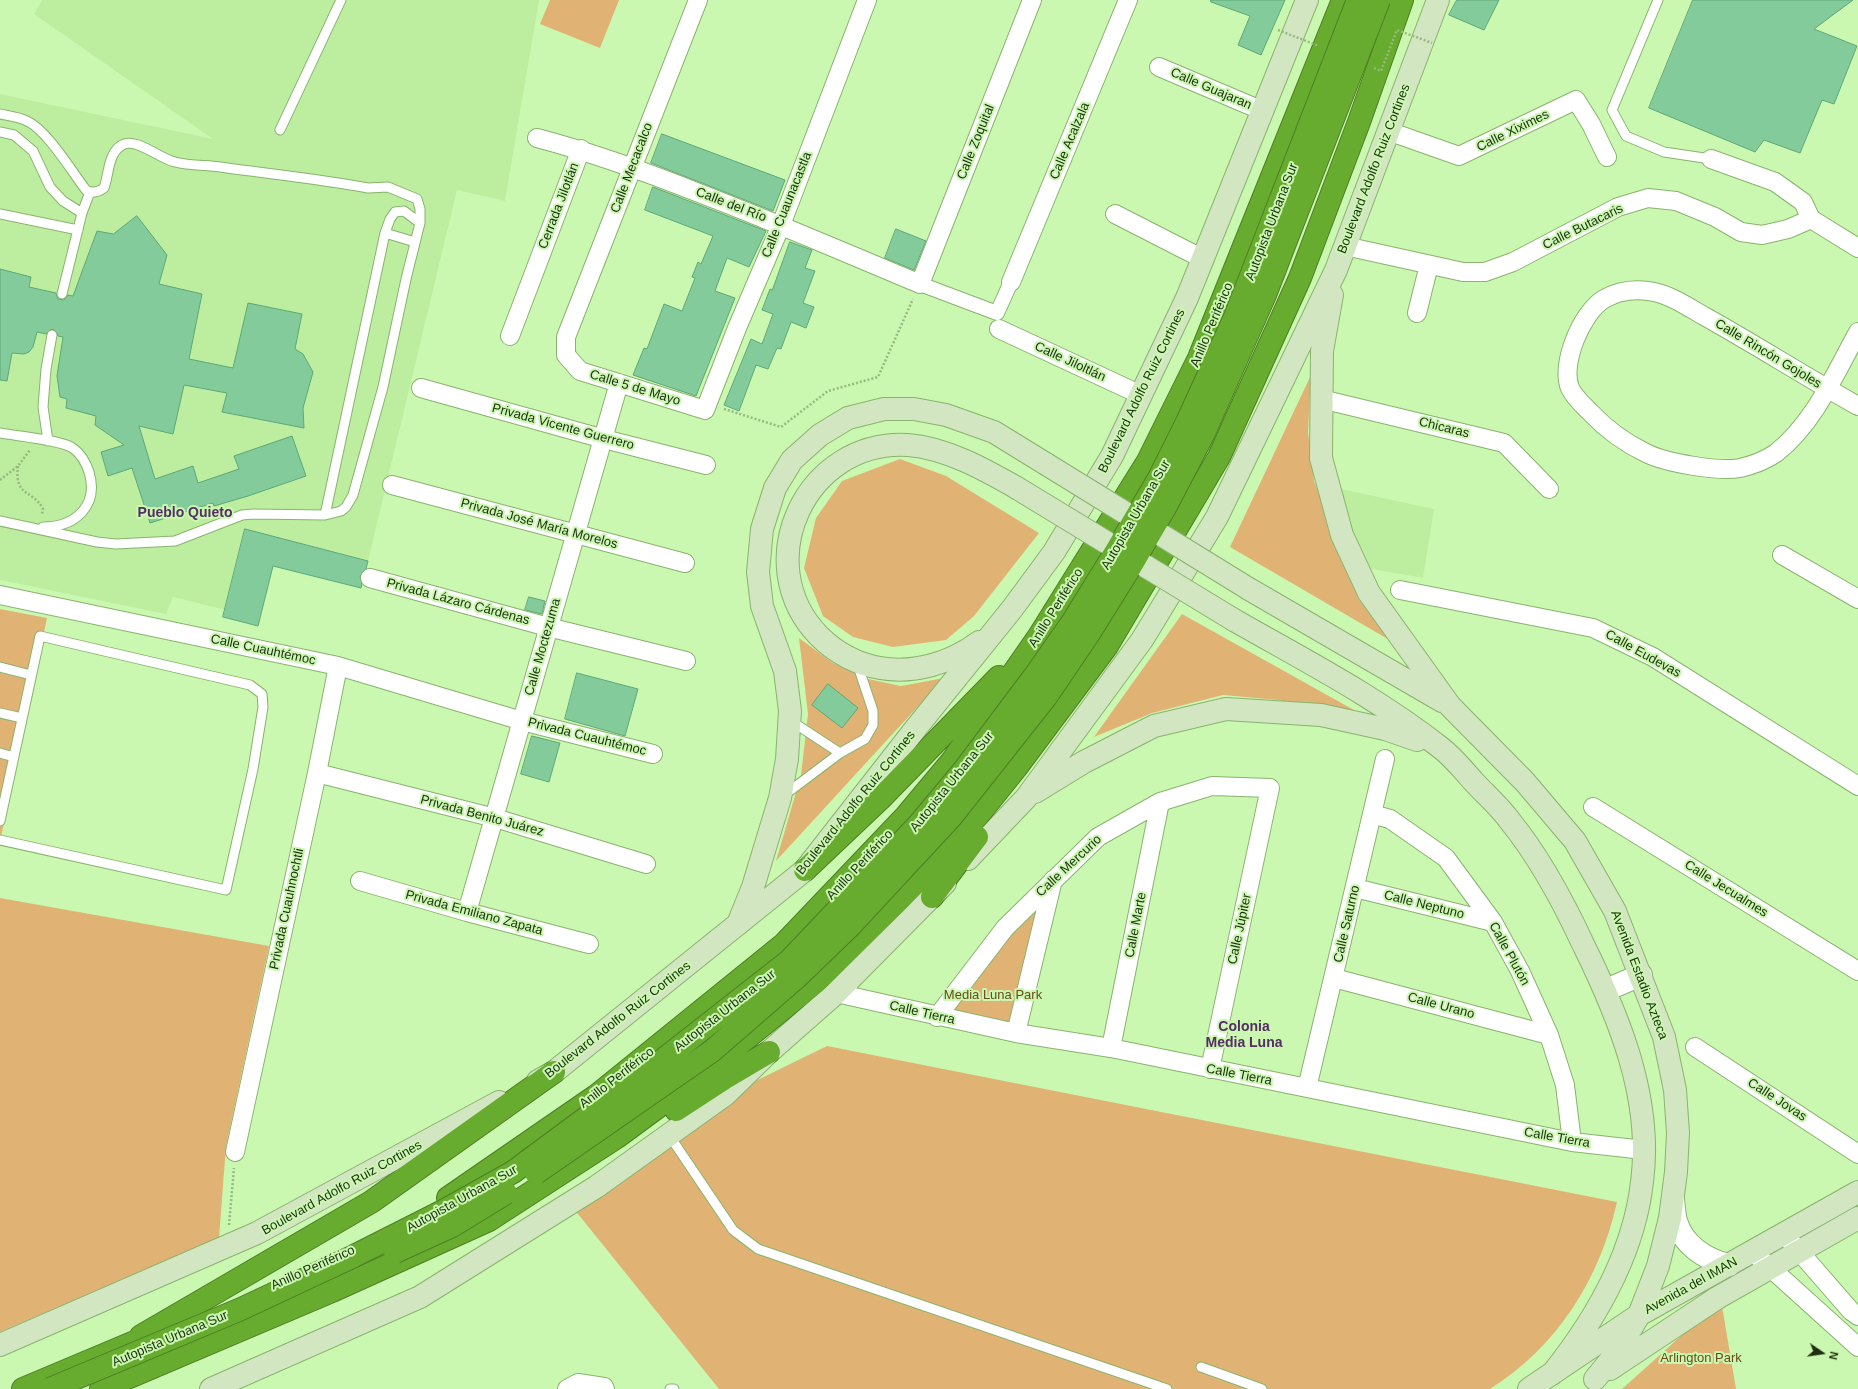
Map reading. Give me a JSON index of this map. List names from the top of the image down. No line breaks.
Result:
{"streets":{"highway":["Autopista Urbana Sur","Anillo Periférico"],"main road":["Boulevard Adolfo Ruiz Cortines","Avenida Estadio Azteca","Avenida del IMAN"],"street":["Calle Guajaran","Calle Xiximes","Calle Acalzala","Calle Zoquital","Calle Mecacalco","Calle del Río","Calle Cuaunacastla","Cerrada Jilotlán","Calle Butacaris","Calle Rincón Gojoles","Calle Jiloltlán","Calle 5 de Mayo","Privada Vicente Guerrero","Chicaras","Privada José María Morelos","Privada Lázaro Cárdenas","Calle Moctezuma","Calle Cuauhtémoc","Calle Eudevas","Privada Cuauhtémoc","Privada Benito Juárez","Calle Mercurio","Calle Jecualmes","Calle Neptuno","Privada Cuauhnochtli","Privada Emiliano Zapata","Calle Saturno","Calle Marte","Calle Júpiter","Calle Plutón","Calle Urano","Calle Tierra","Calle Jovas"]},"crossings":[["Calle Guajaran","Boulevard Adolfo Ruiz Cortines"],["Calle Xiximes","Boulevard Adolfo Ruiz Cortines"],["Calle Zoquital","Calle del Río"],["Calle Mecacalco","Calle del Río"],["Calle Mecacalco","Calle 5 de Mayo"],["Boulevard Adolfo Ruiz Cortines","Calle Butacaris"],["Boulevard Adolfo Ruiz Cortines","Calle Jiloltlán"],["Boulevard Adolfo Ruiz Cortines","Calle Tierra"],["Calle del Río","Calle Cuaunacastla"],["Calle del Río","Cerrada Jilotlán"],["Calle Cuaunacastla","Calle 5 de Mayo"],["Calle 5 de Mayo","Calle Moctezuma"],["Privada Vicente Guerrero","Calle Moctezuma"],["Privada José María Morelos","Calle Moctezuma"],["Privada Lázaro Cárdenas","Calle Moctezuma"],["Calle Moctezuma","Calle Cuauhtémoc"],["Calle Moctezuma","Privada Cuauhtémoc"],["Calle Moctezuma","Privada Benito Juárez"],["Calle Moctezuma","Privada Emiliano Zapata"],["Calle Cuauhtémoc","Privada Cuauhtémoc"],["Calle Cuauhtémoc","Privada Cuauhnochtli"],["Privada Benito Juárez","Privada Cuauhnochtli"],["Calle Mercurio","Calle Marte"],["Calle Mercurio","Calle Júpiter"],["Calle Mercurio","Calle Tierra"],["Calle Neptuno","Calle Saturno"],["Calle Neptuno","Calle Plutón"],["Calle Saturno","Calle Plutón"],["Calle Saturno","Calle Urano"],["Calle Saturno","Calle Tierra"],["Calle Marte","Calle Tierra"],["Calle Júpiter","Calle Tierra"],["Calle Plutón","Calle Urano"],["Calle Plutón","Calle Tierra"],["Avenida Estadio Azteca","Avenida del IMAN"]],"districts":["Pueblo Quieto","Colonia Media Luna"],"parks":["Media Luna Park","Arlington Park"],"north":"right"}
